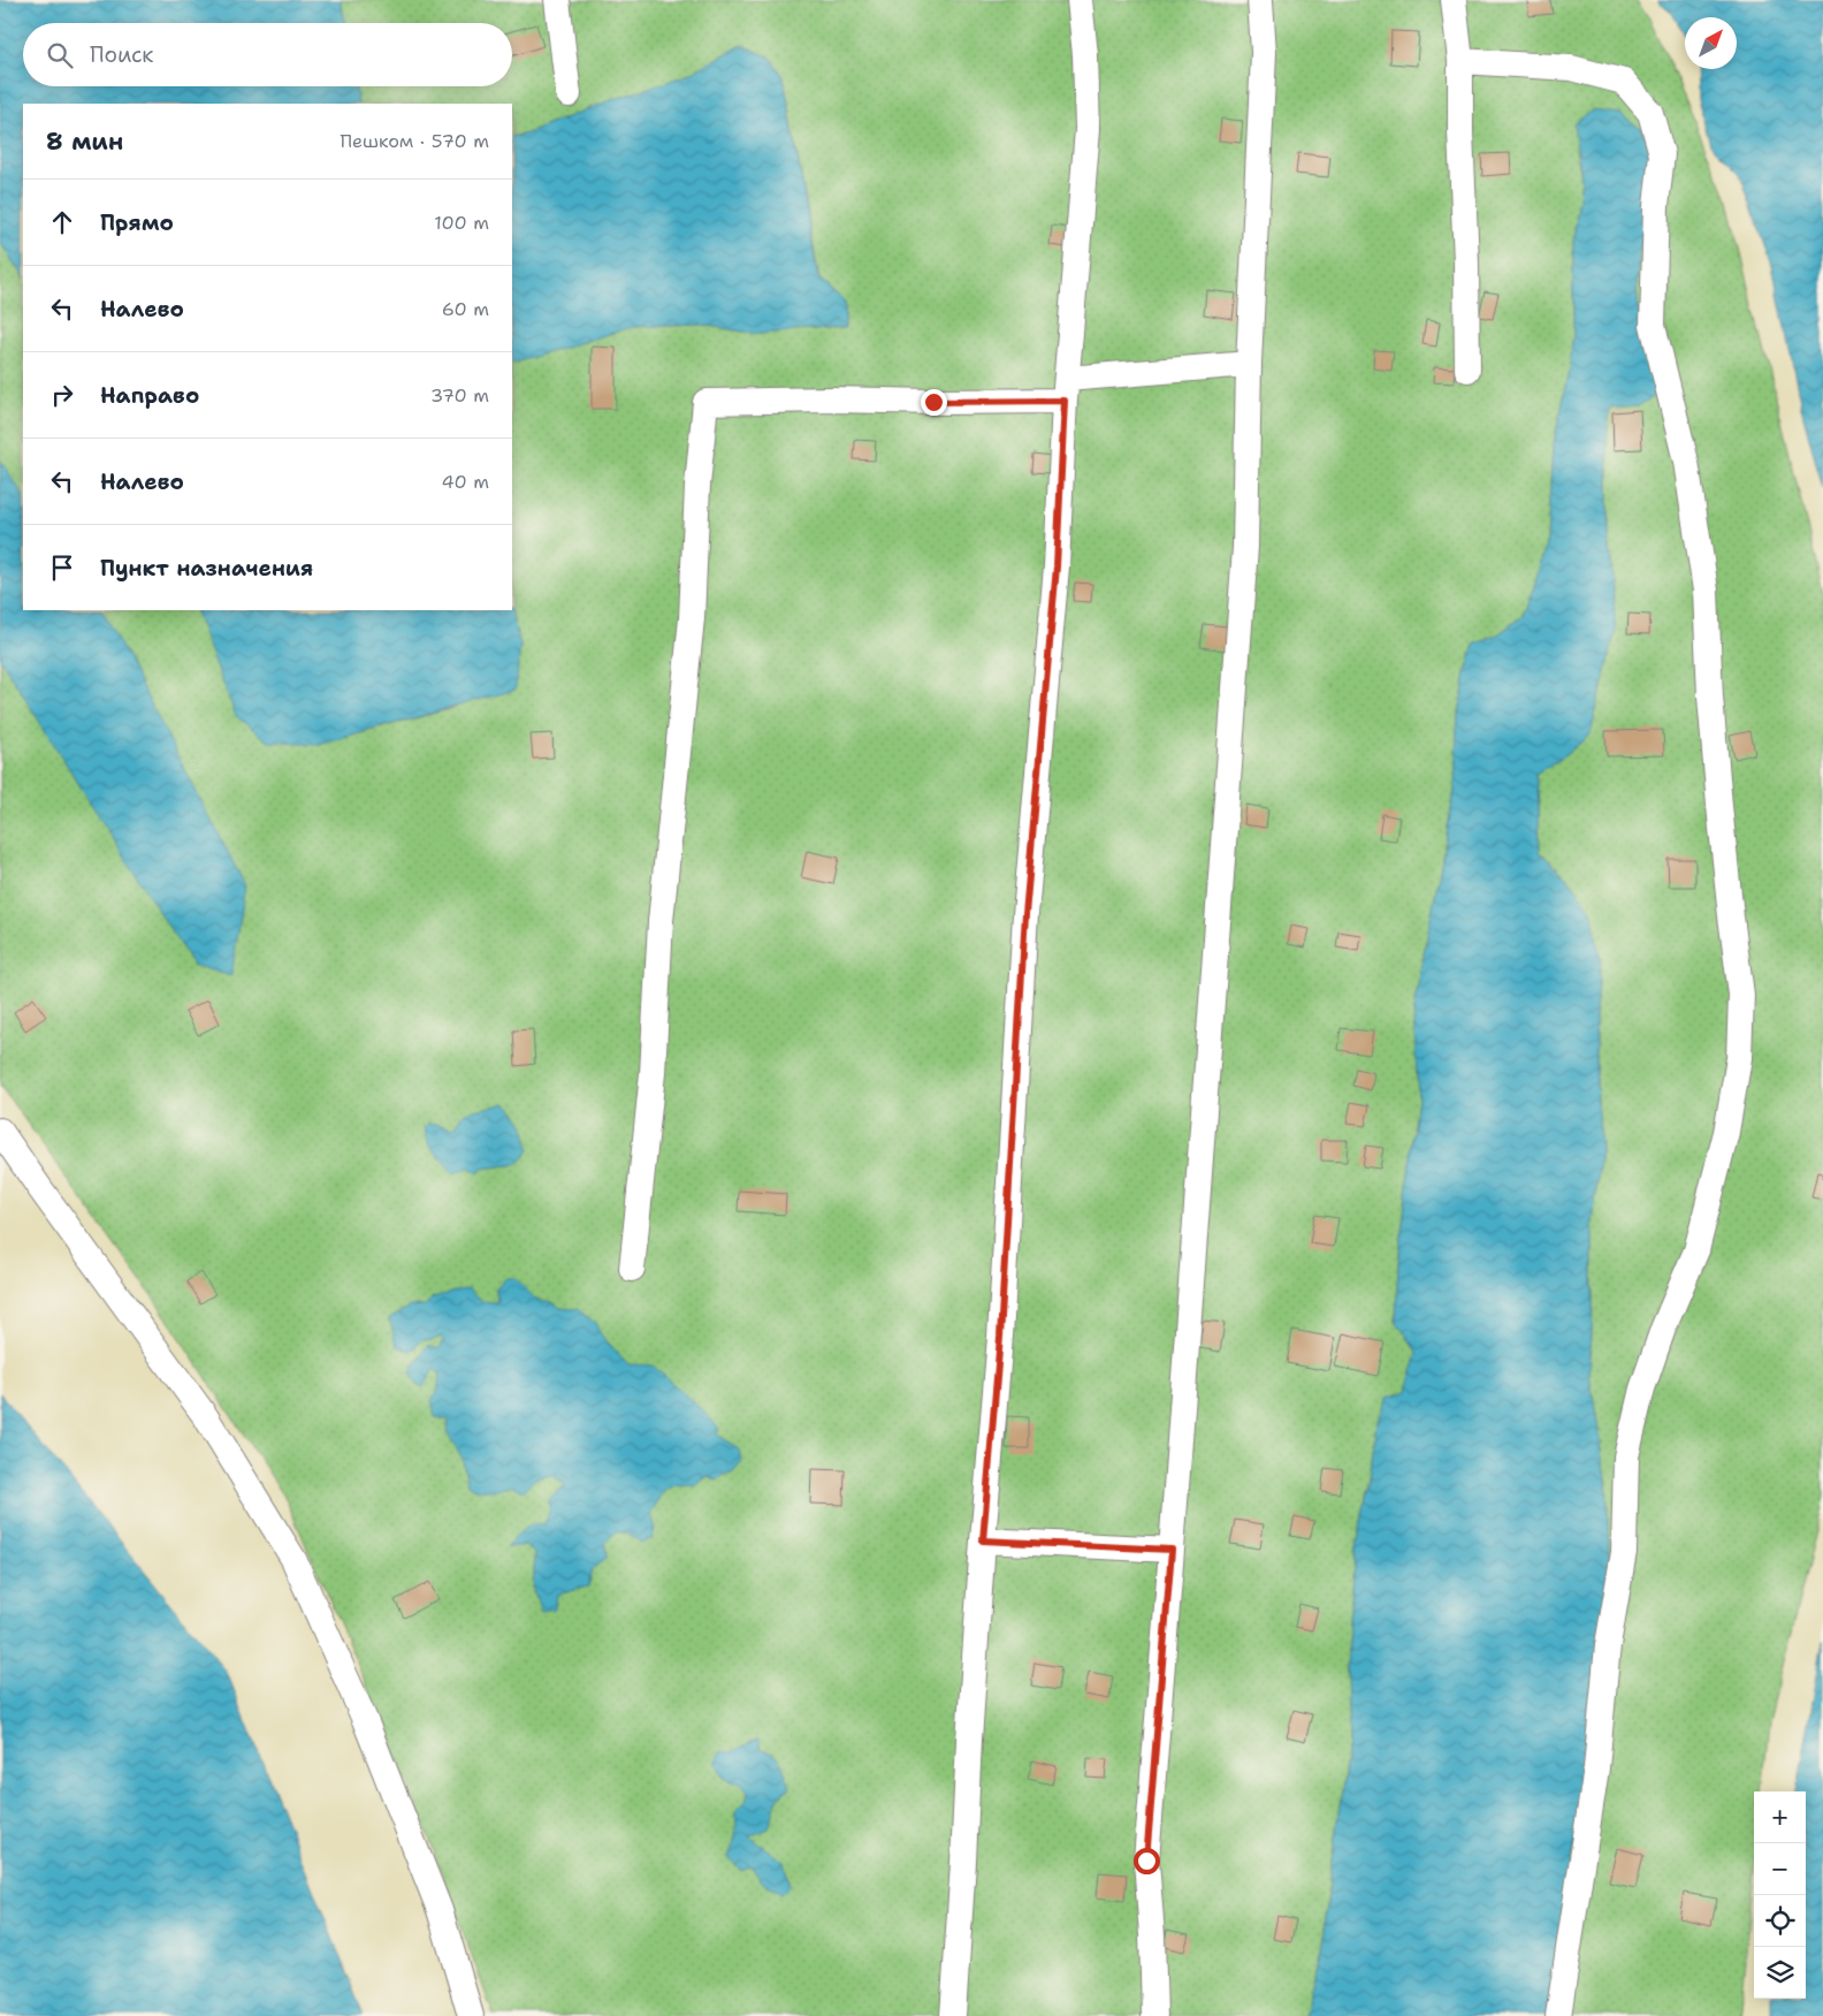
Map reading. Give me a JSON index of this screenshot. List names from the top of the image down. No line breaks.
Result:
{"north":"top right","page":{"search":"Поиск","heading":["8 мин","Пешком · 570 m"],"list":[["Прямо","100 m"],["Налево","60 m"],["Направо","370 m"],["Налево","40 m"],"Пункт назначения"],"map_buttons":["+","−"]}}
